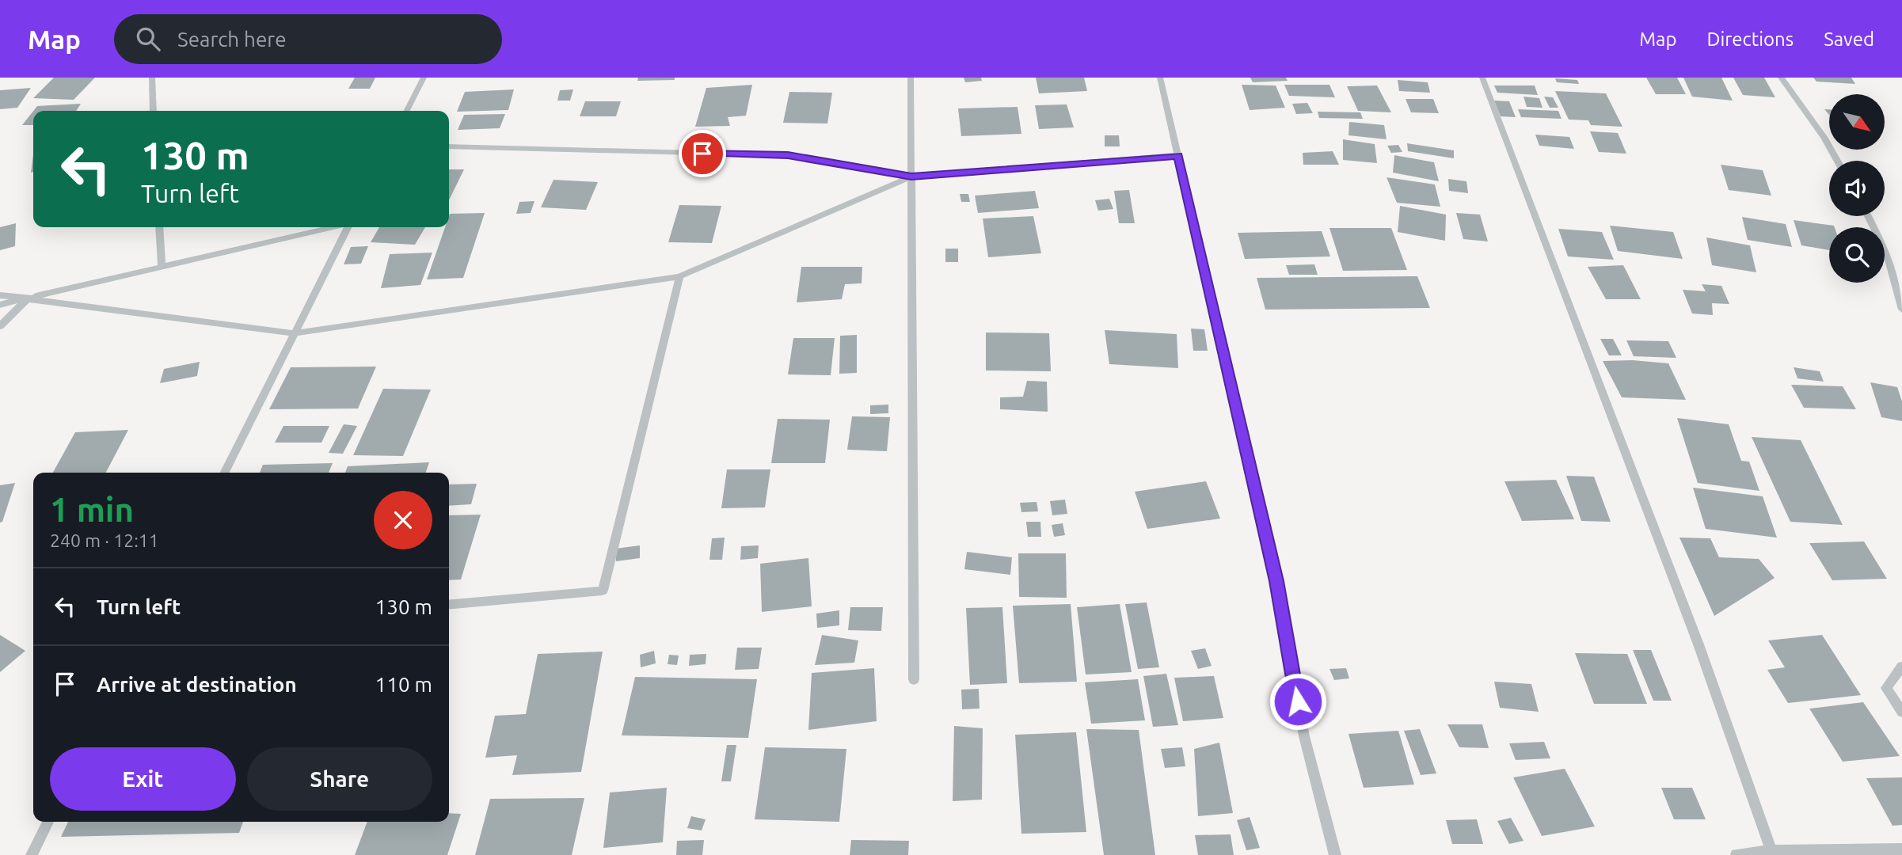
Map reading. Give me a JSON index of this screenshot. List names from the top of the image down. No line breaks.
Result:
{"north":"bottom right","page":{"header":"Map","search":"Search here","nav":["Map","Directions","Saved"],"turn":["130 m","Turn left"],"heading":["1 min","240 m · 12:11"],"list":[{"name":"Turn left","value":"130 m"},{"name":"Arrive at destination","value":"110 m"}],"buttons":["Exit","Share"]}}
